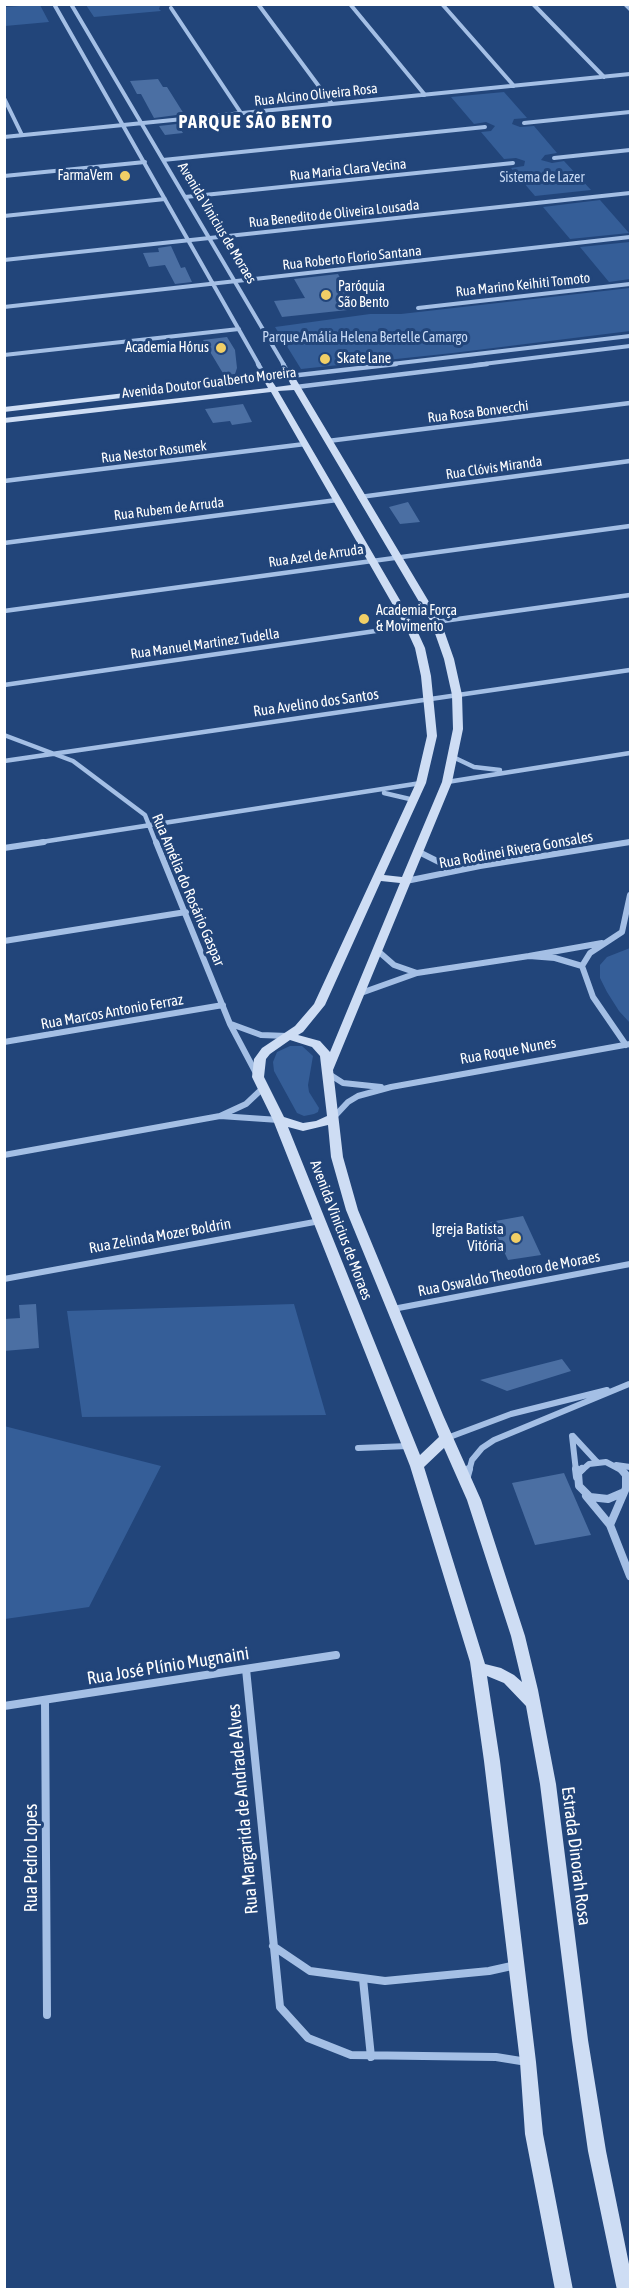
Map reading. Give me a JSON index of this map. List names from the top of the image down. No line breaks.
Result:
{"streets":{"main road":["Avenida Vinicius de Moraes","Avenida Doutor Gualberto Moreira","Rua Roque Nunes","Estrada Dinorah Rosa"],"street":["Rua Alcino Oliveira Rosa","Rua Maria Clara Vecina","Rua Benedito de Oliveira Lousada","Rua Roberto Florio Santana","Rua Marino Keihiti Tomoto","Rua Rosa Bonvecchi","Rua Nestor Rosumek","Rua Clóvis Miranda","Rua Rubem de Arruda","Rua Azel de Arruda","Rua Manuel Martinez Tudella","Rua Avelino dos Santos","Rua Rodinei Rivera Gonsales","Rua Amélia do Rosário Gaspar","Rua Marcos Antonio Ferraz","Rua Zelinda Mozer Boldrin","Rua Oswaldo Theodoro de Moraes","Rua José Plínio Mugnaini","Rua Margarida de Andrade Alves","Rua Pedro Lopes"]},"crossings":[["Rua Alcino Oliveira Rosa","Avenida Vinicius de Moraes"],["Rua Maria Clara Vecina","Avenida Vinicius de Moraes"],["Rua Benedito de Oliveira Lousada","Avenida Vinicius de Moraes"],["Avenida Vinicius de Moraes","Rua Roberto Florio Santana"],["Avenida Vinicius de Moraes","Avenida Doutor Gualberto Moreira"],["Avenida Vinicius de Moraes","Rua Rosa Bonvecchi"],["Avenida Vinicius de Moraes","Rua Clóvis Miranda"],["Avenida Vinicius de Moraes","Rua Azel de Arruda"],["Avenida Vinicius de Moraes","Rua Avelino dos Santos"],["Avenida Vinicius de Moraes","Rua Rodinei Rivera Gonsales"],["Avenida Vinicius de Moraes","Rua Amélia do Rosário Gaspar"],["Avenida Vinicius de Moraes","Rua Roque Nunes"],["Avenida Vinicius de Moraes","Rua Zelinda Mozer Boldrin"],["Avenida Vinicius de Moraes","Rua Oswaldo Theodoro de Moraes"],["Avenida Vinicius de Moraes","Estrada Dinorah Rosa"],["Rua Avelino dos Santos","Rua Amélia do Rosário Gaspar"],["Rua Amélia do Rosário Gaspar","Rua Marcos Antonio Ferraz"],["Rua Amélia do Rosário Gaspar","Rua Roque Nunes"],["Rua José Plínio Mugnaini","Rua Margarida de Andrade Alves"],["Rua José Plínio Mugnaini","Rua Pedro Lopes"]],"districts":["PARQUE SÃO BENTO"],"parks":["Sistema de Lazer","Parque Amália Helena Bertelle Camargo"],"places":["FarmaVem","Paróquia São Bento","Academia Hórus","Skate lane","Academia Força & Movimento","Igreja Batista Vitória"]}
